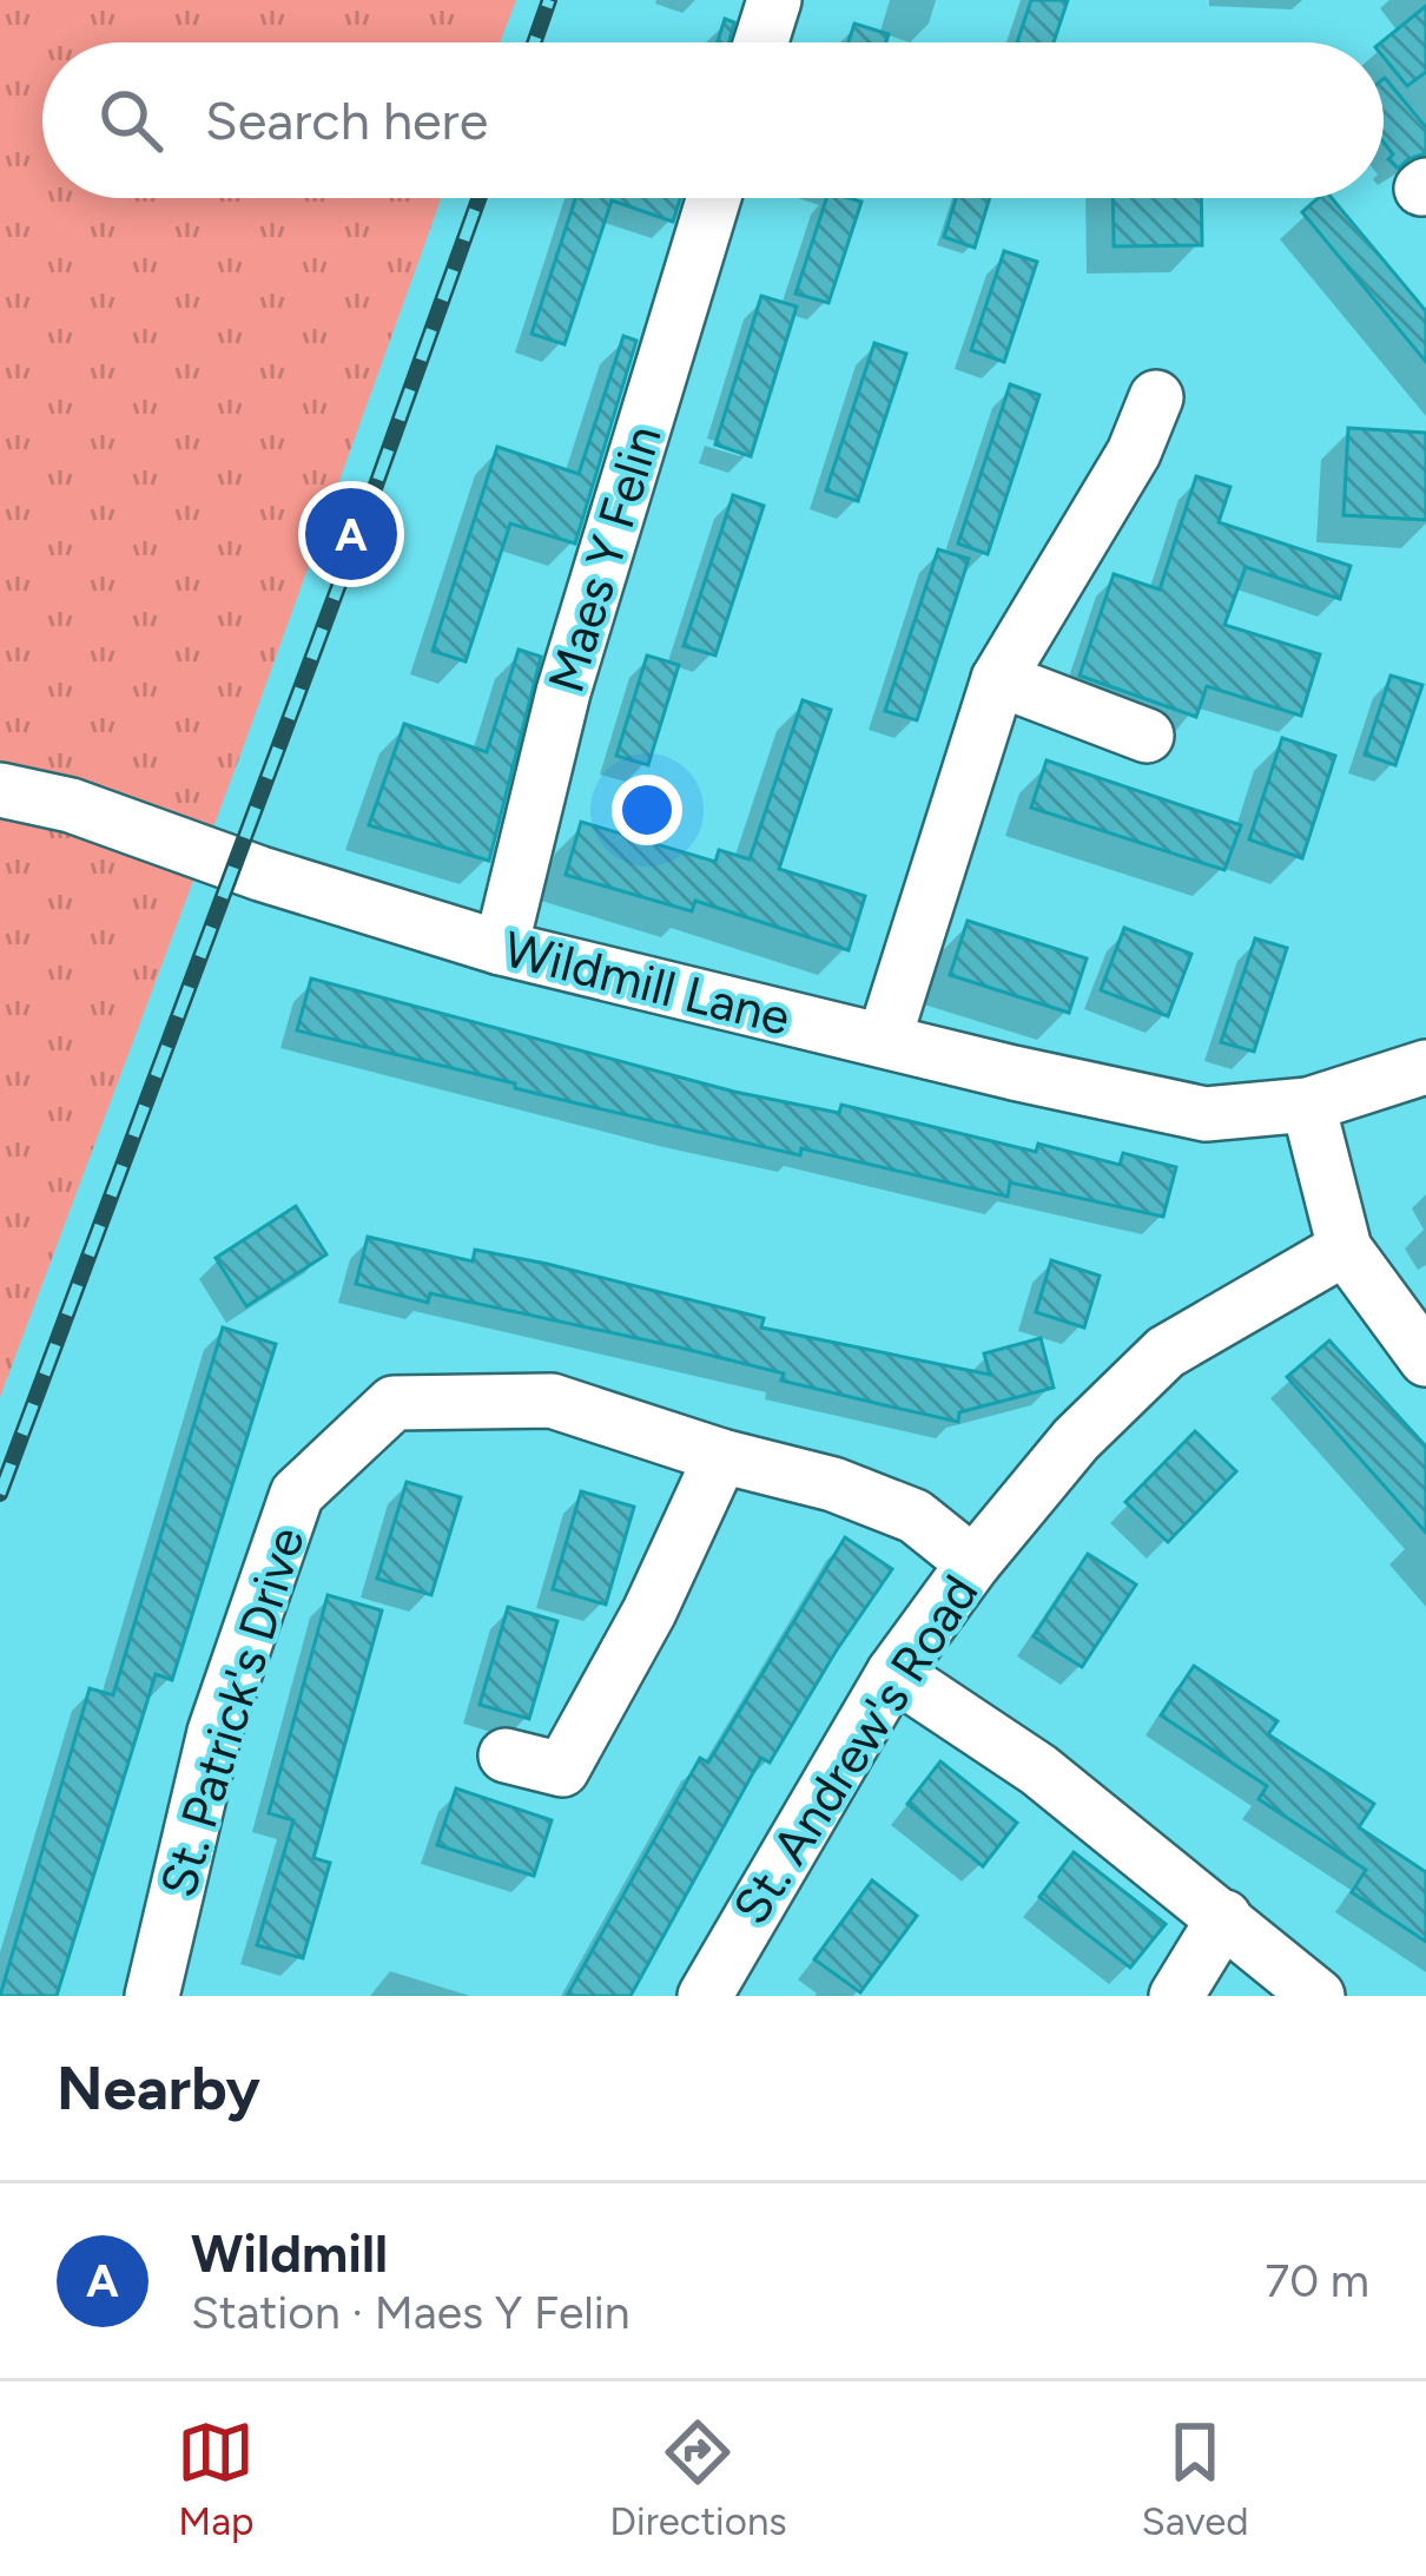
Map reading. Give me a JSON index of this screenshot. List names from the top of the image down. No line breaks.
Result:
{"streets":{"street":["Maes Y Felin","Wildmill Lane","St. Patrick's Drive","St. Andrew's Road"]},"crossings":[["Maes Y Felin","Wildmill Lane"],["St. Patrick's Drive","St. Andrew's Road"]],"page":{"search":"Search here","pins":"A","heading":"Nearby","list":[{"mark":"A","name":"Wildmill","note":"Station · Maes Y Felin","value":"70 m"}],"nav":["Map","Directions","Saved"]}}
